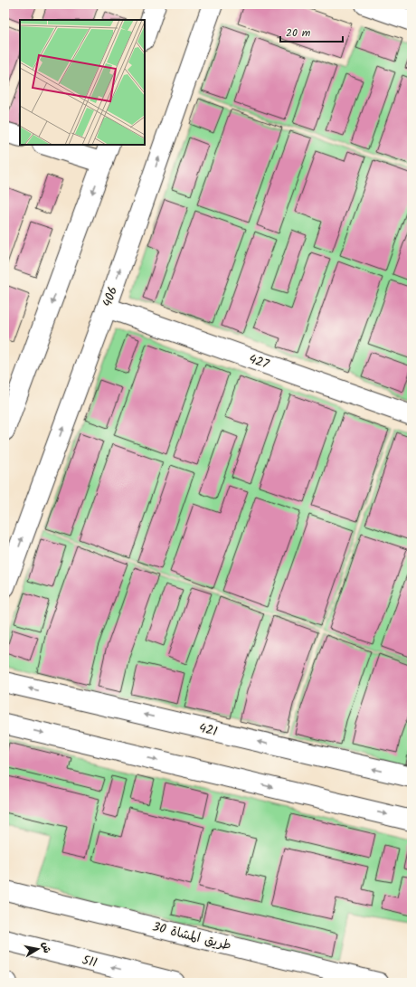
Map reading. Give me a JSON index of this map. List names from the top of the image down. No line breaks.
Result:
{"streets":{"street":["406","427","421","طريق المشاة 30","511"]},"crossings":[["406","427"]],"one_way":["511"],"scale_bar":"20 m","north":"right"}
